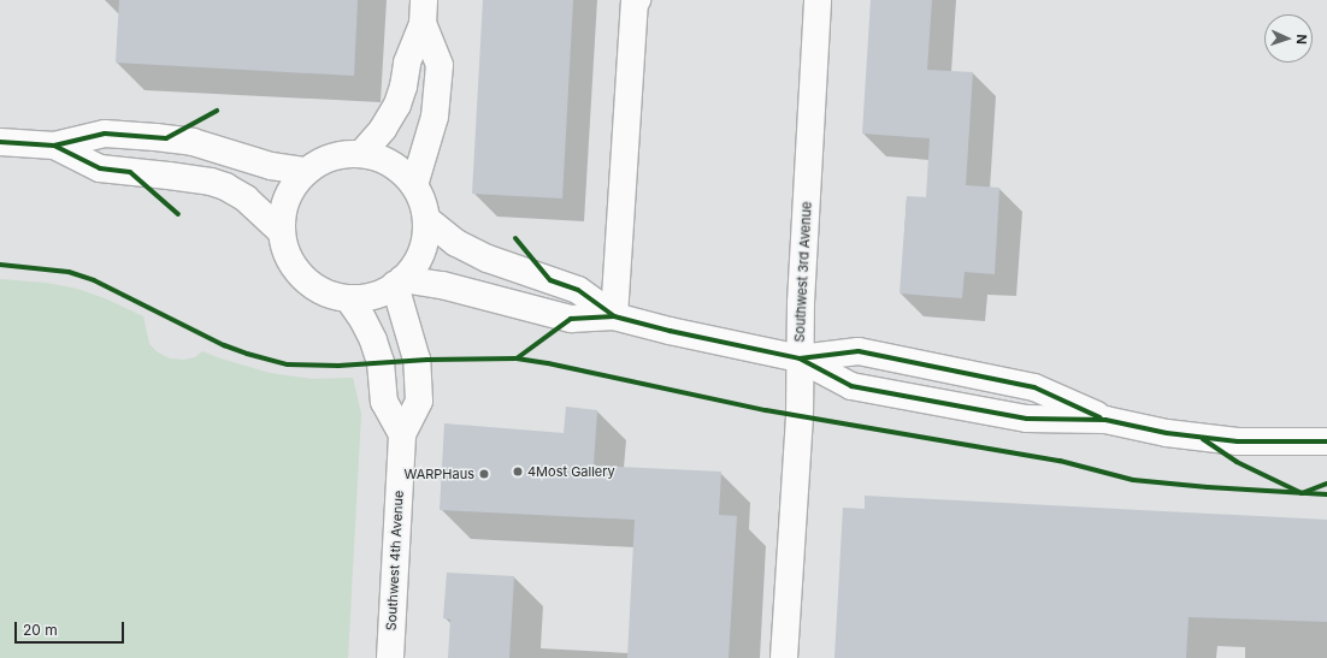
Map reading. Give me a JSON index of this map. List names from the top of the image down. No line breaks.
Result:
{"streets":{"street":["Southwest 3rd Avenue","Southwest 4th Avenue"]},"places":["4Most Gallery","WARPHaus"],"scale_bar":"20 m","north":"right"}
